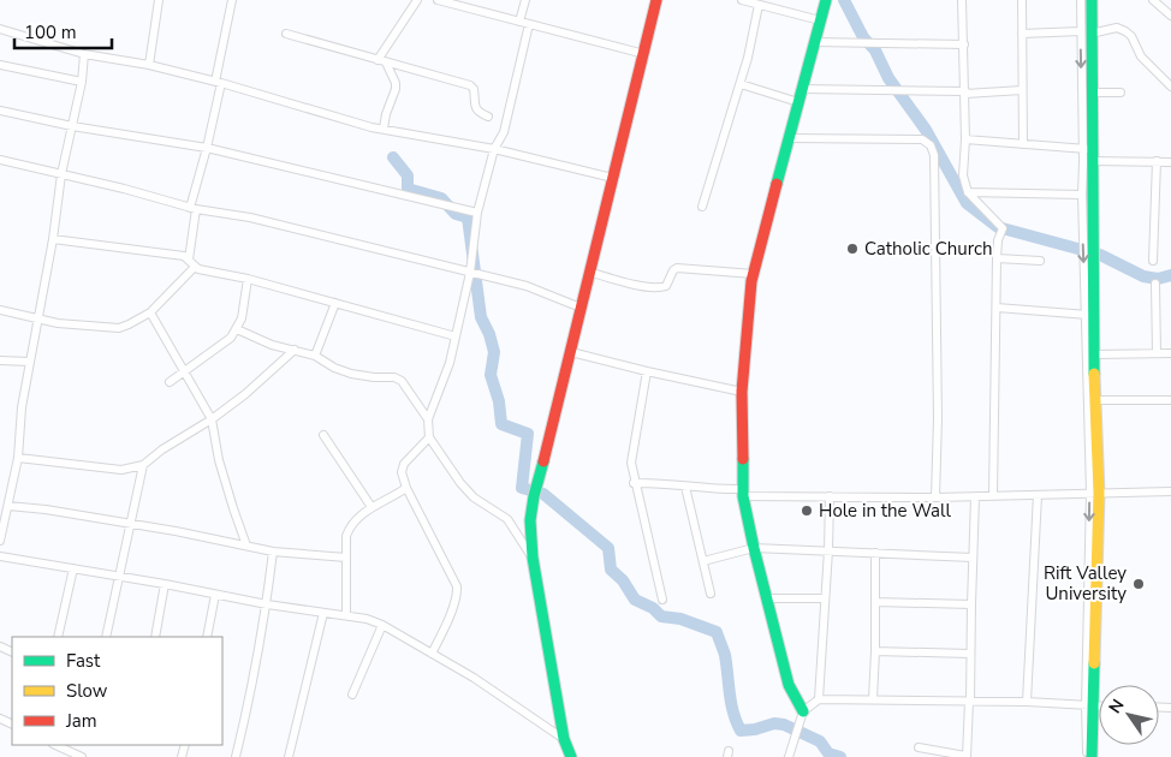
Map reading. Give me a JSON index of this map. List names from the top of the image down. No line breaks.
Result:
{"places":["Catholic Church","Hole in the Wall","Rift Valley University"],"legend":["Fast","Slow","Jam"],"scale_bar":"100 m","north":"top left"}
